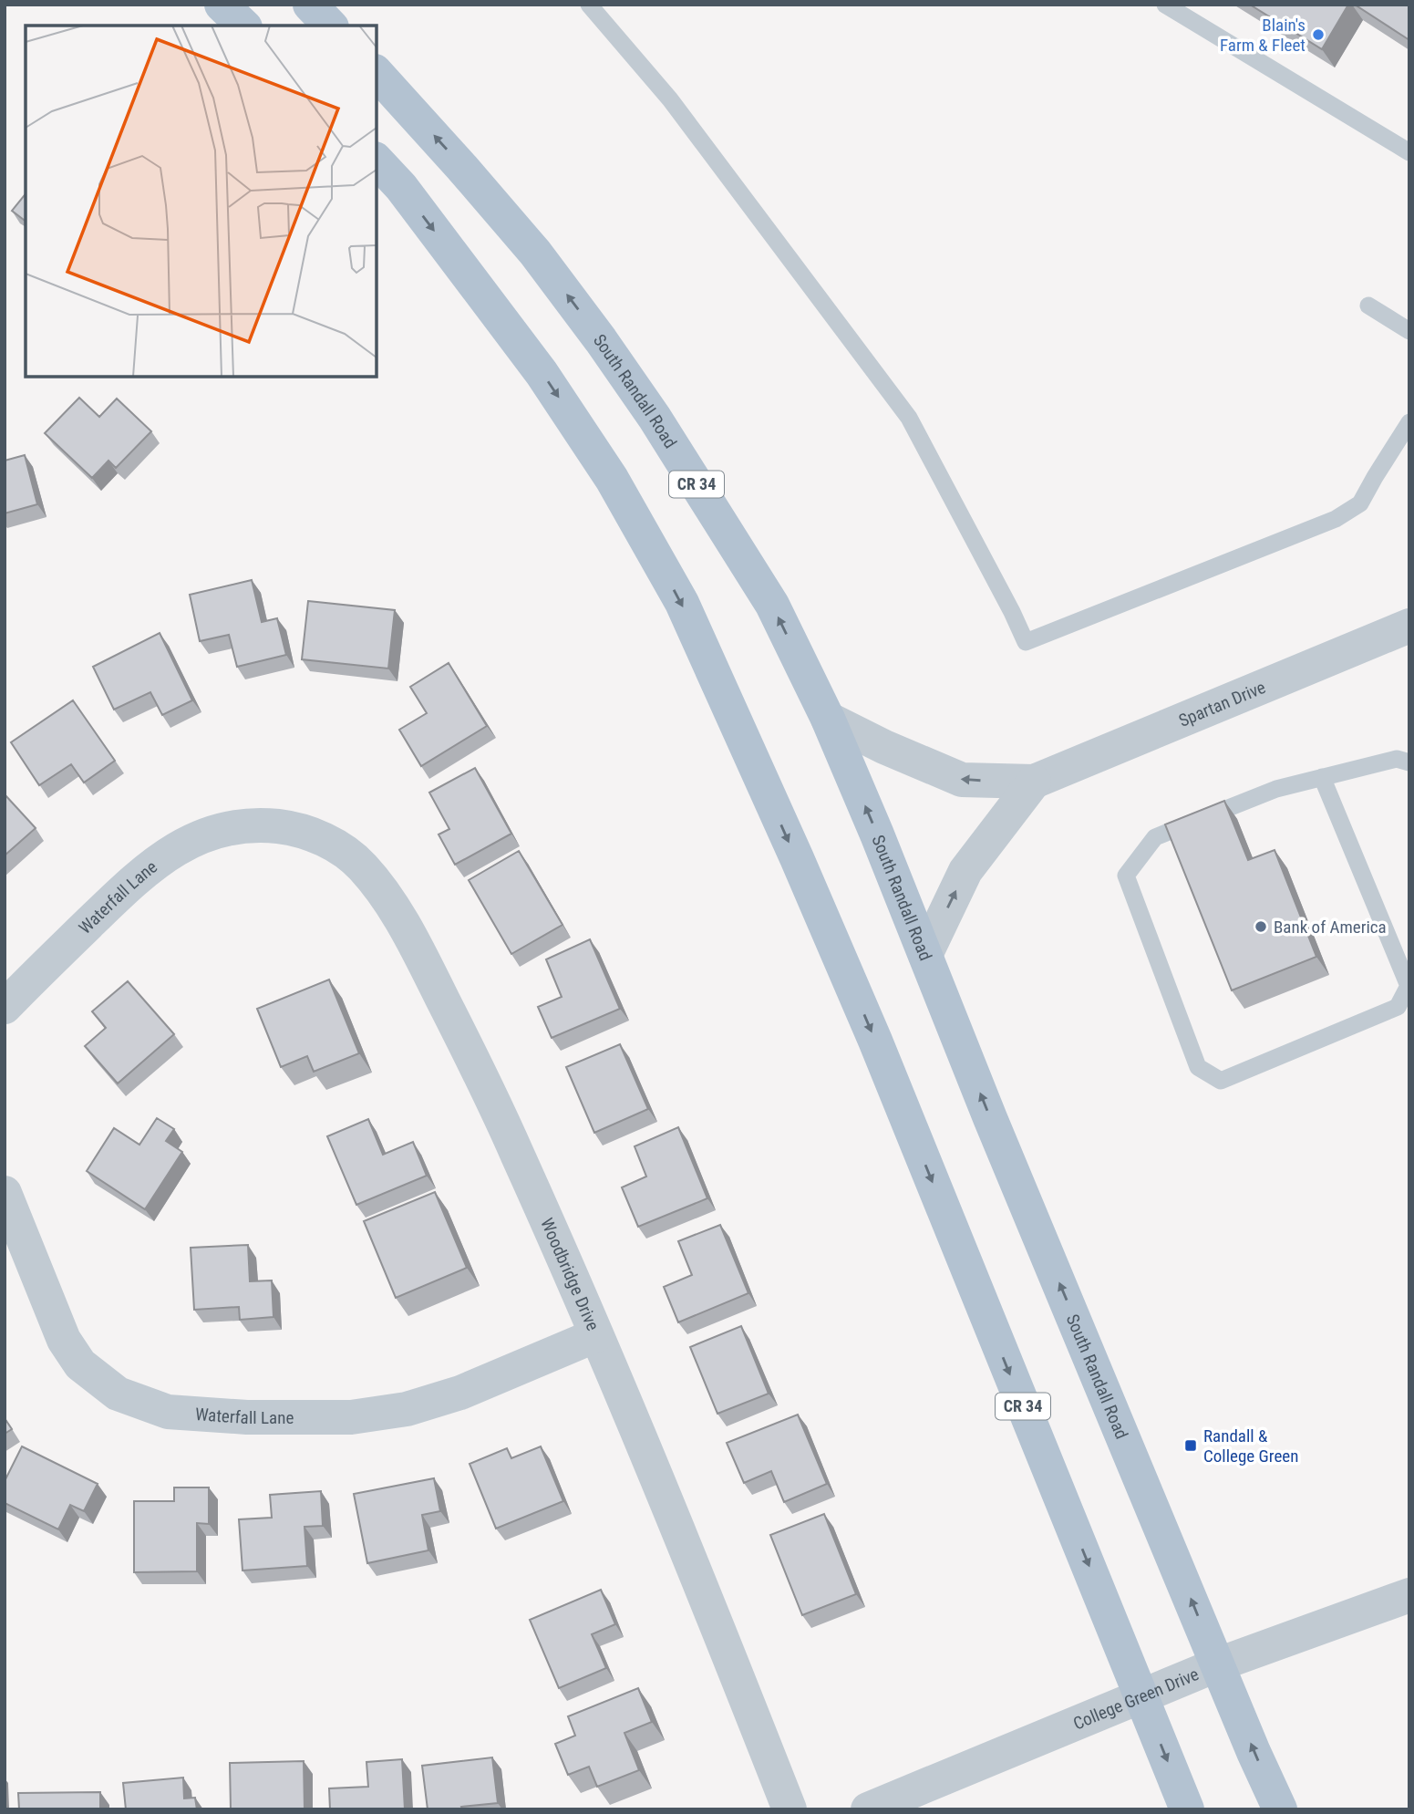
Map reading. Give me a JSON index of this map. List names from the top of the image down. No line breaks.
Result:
{"streets":{"main road":["South Randall Road","CR 34"],"street":["Spartan Drive","Waterfall Lane","Woodbridge Drive","College Green Drive"]},"crossings":[["South Randall Road","Spartan Drive"],["South Randall Road","College Green Drive"],["CR 34","College Green Drive"],["Waterfall Lane","Woodbridge Drive"]],"places":{"other":["Blain's Farm & Fleet","Bank of America"],"transit":["Randall & College Green"]}}
